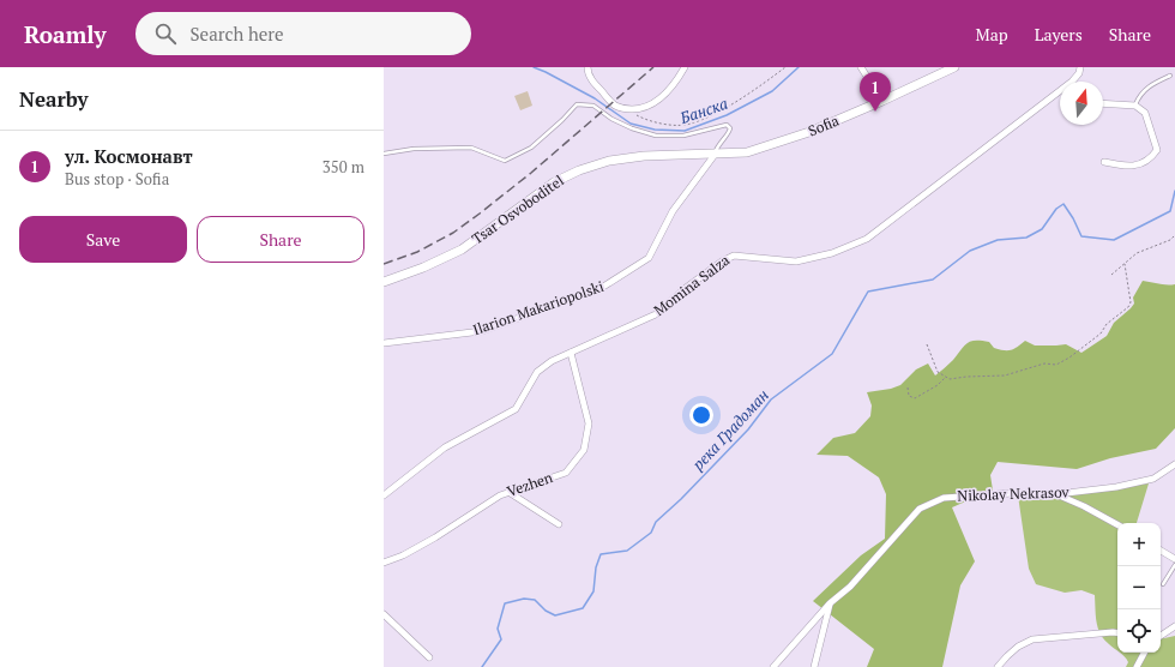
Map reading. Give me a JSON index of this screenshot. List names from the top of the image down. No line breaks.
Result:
{"streets":{"street":["Sofia","Tsar Osvoboditel","Momina Salza","Ilarion Makariopolski","Vezhen","Nikolay Nekrasov"]},"crossings":[["Sofia","Tsar Osvoboditel"],["Sofia","Ilarion Makariopolski"],["Tsar Osvoboditel","Ilarion Makariopolski"],["Momina Salza","Vezhen"]],"water":["Банска","река Градоман"],"north":"top","page":{"header":"Roamly","search":"Search here","nav":["Map","Layers","Share"],"heading":"Nearby","pins":"1","list":[{"mark":"1","name":"ул. Космонавт","note":"Bus stop · Sofia","value":"350 m"}],"buttons":["Save","Share"],"map_buttons":["+","−"]}}
